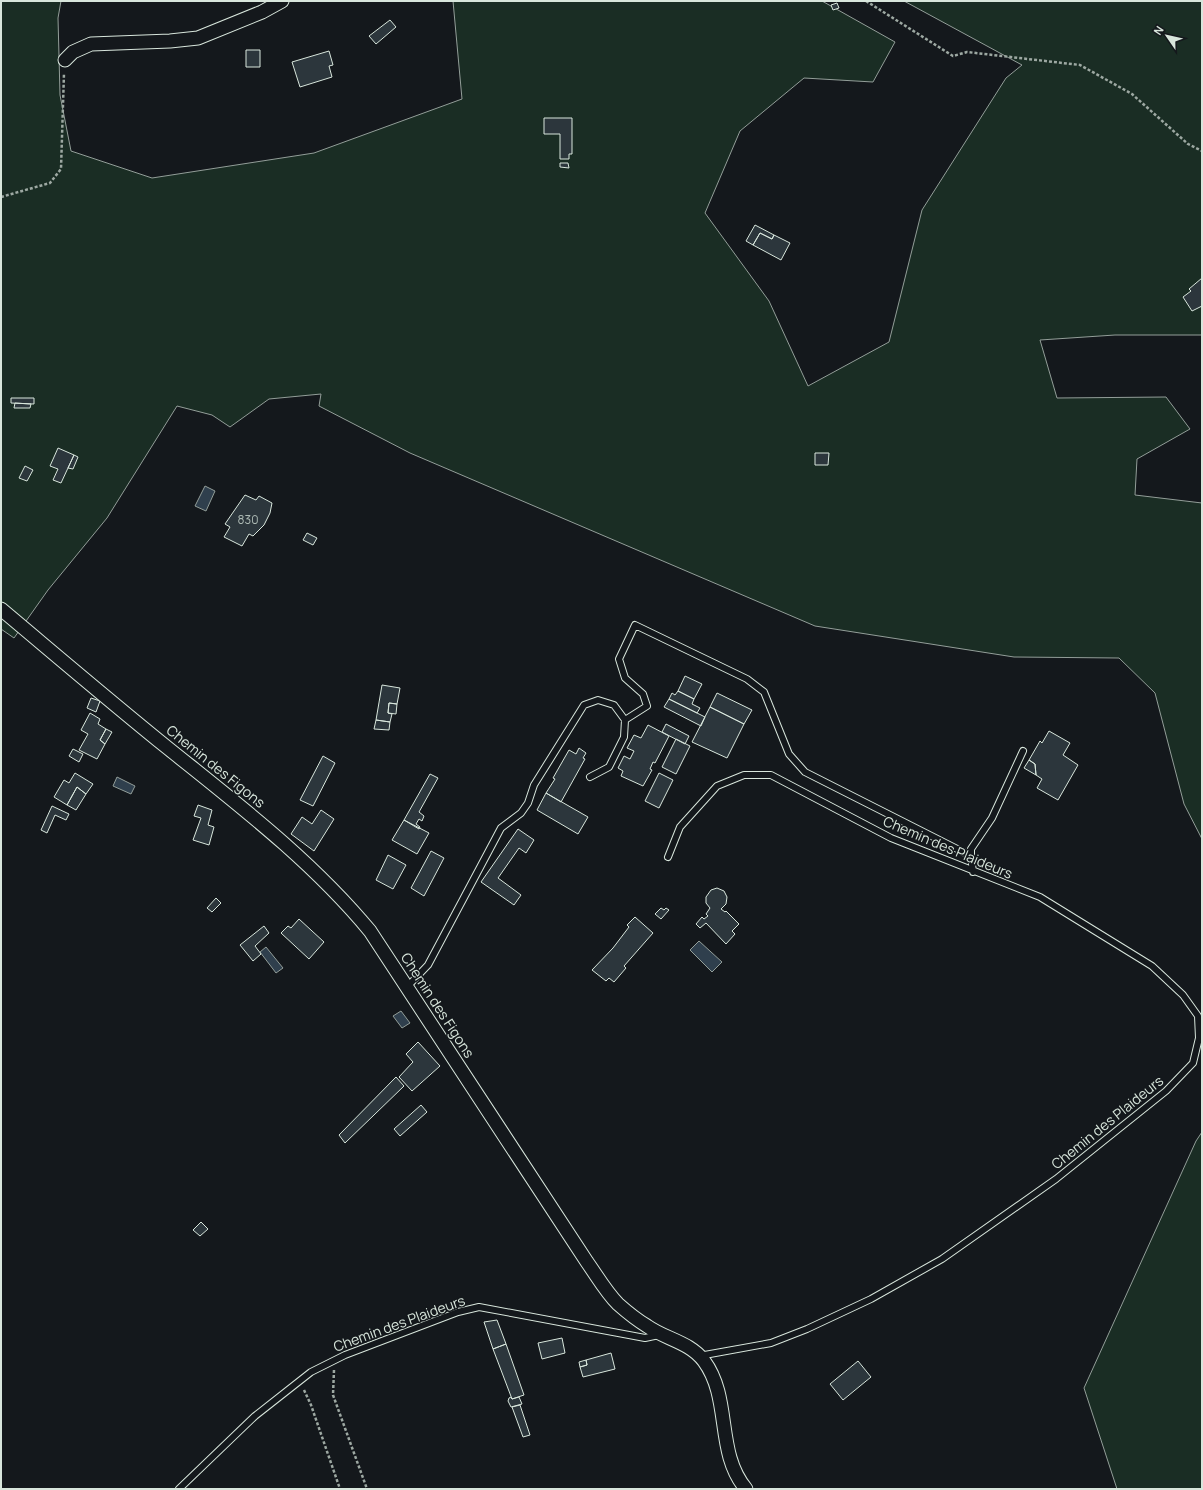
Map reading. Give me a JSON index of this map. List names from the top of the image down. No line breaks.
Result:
{"streets":{"street":["Chemin des Figons"],"lane":["Chemin des Plaideurs"]},"crossings":[["Chemin des Figons","Chemin des Plaideurs"]],"house_numbers":["830"],"north":"top left"}
